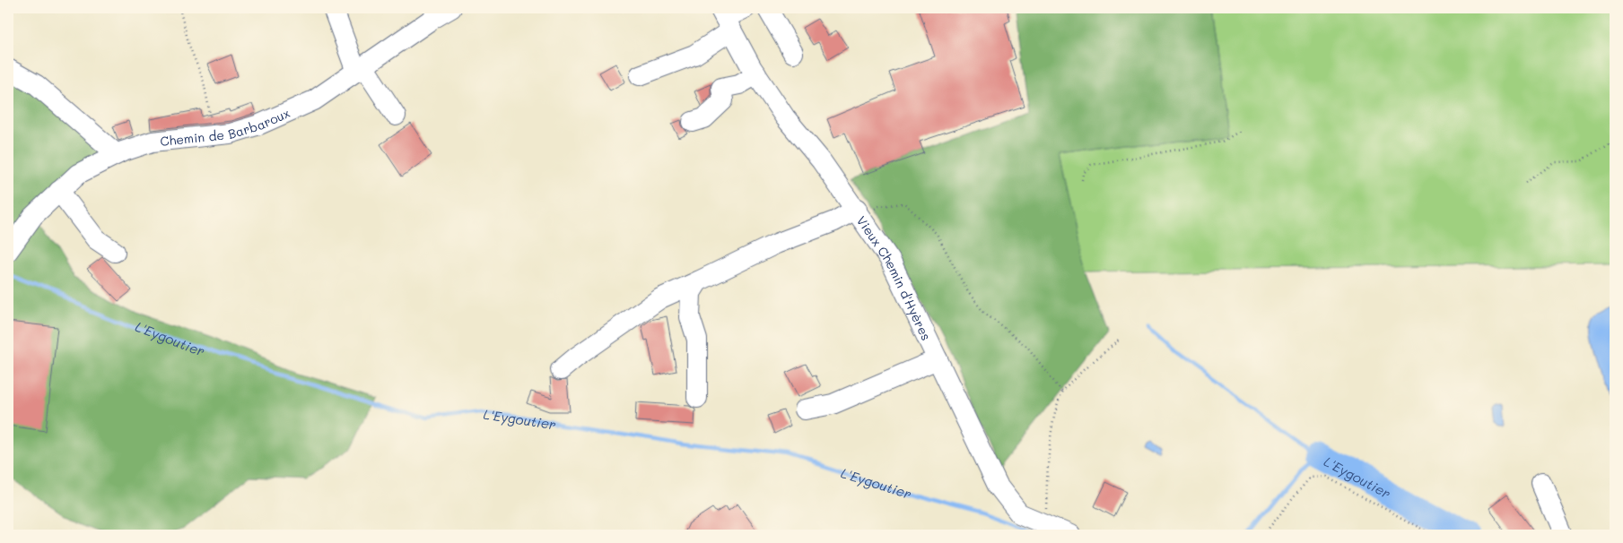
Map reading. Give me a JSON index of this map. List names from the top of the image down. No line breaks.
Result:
{"streets":{"street":["Chemin de Barbaroux","Vieux Chemin d'Hyères"]},"water":["L'Eygoutier"]}
